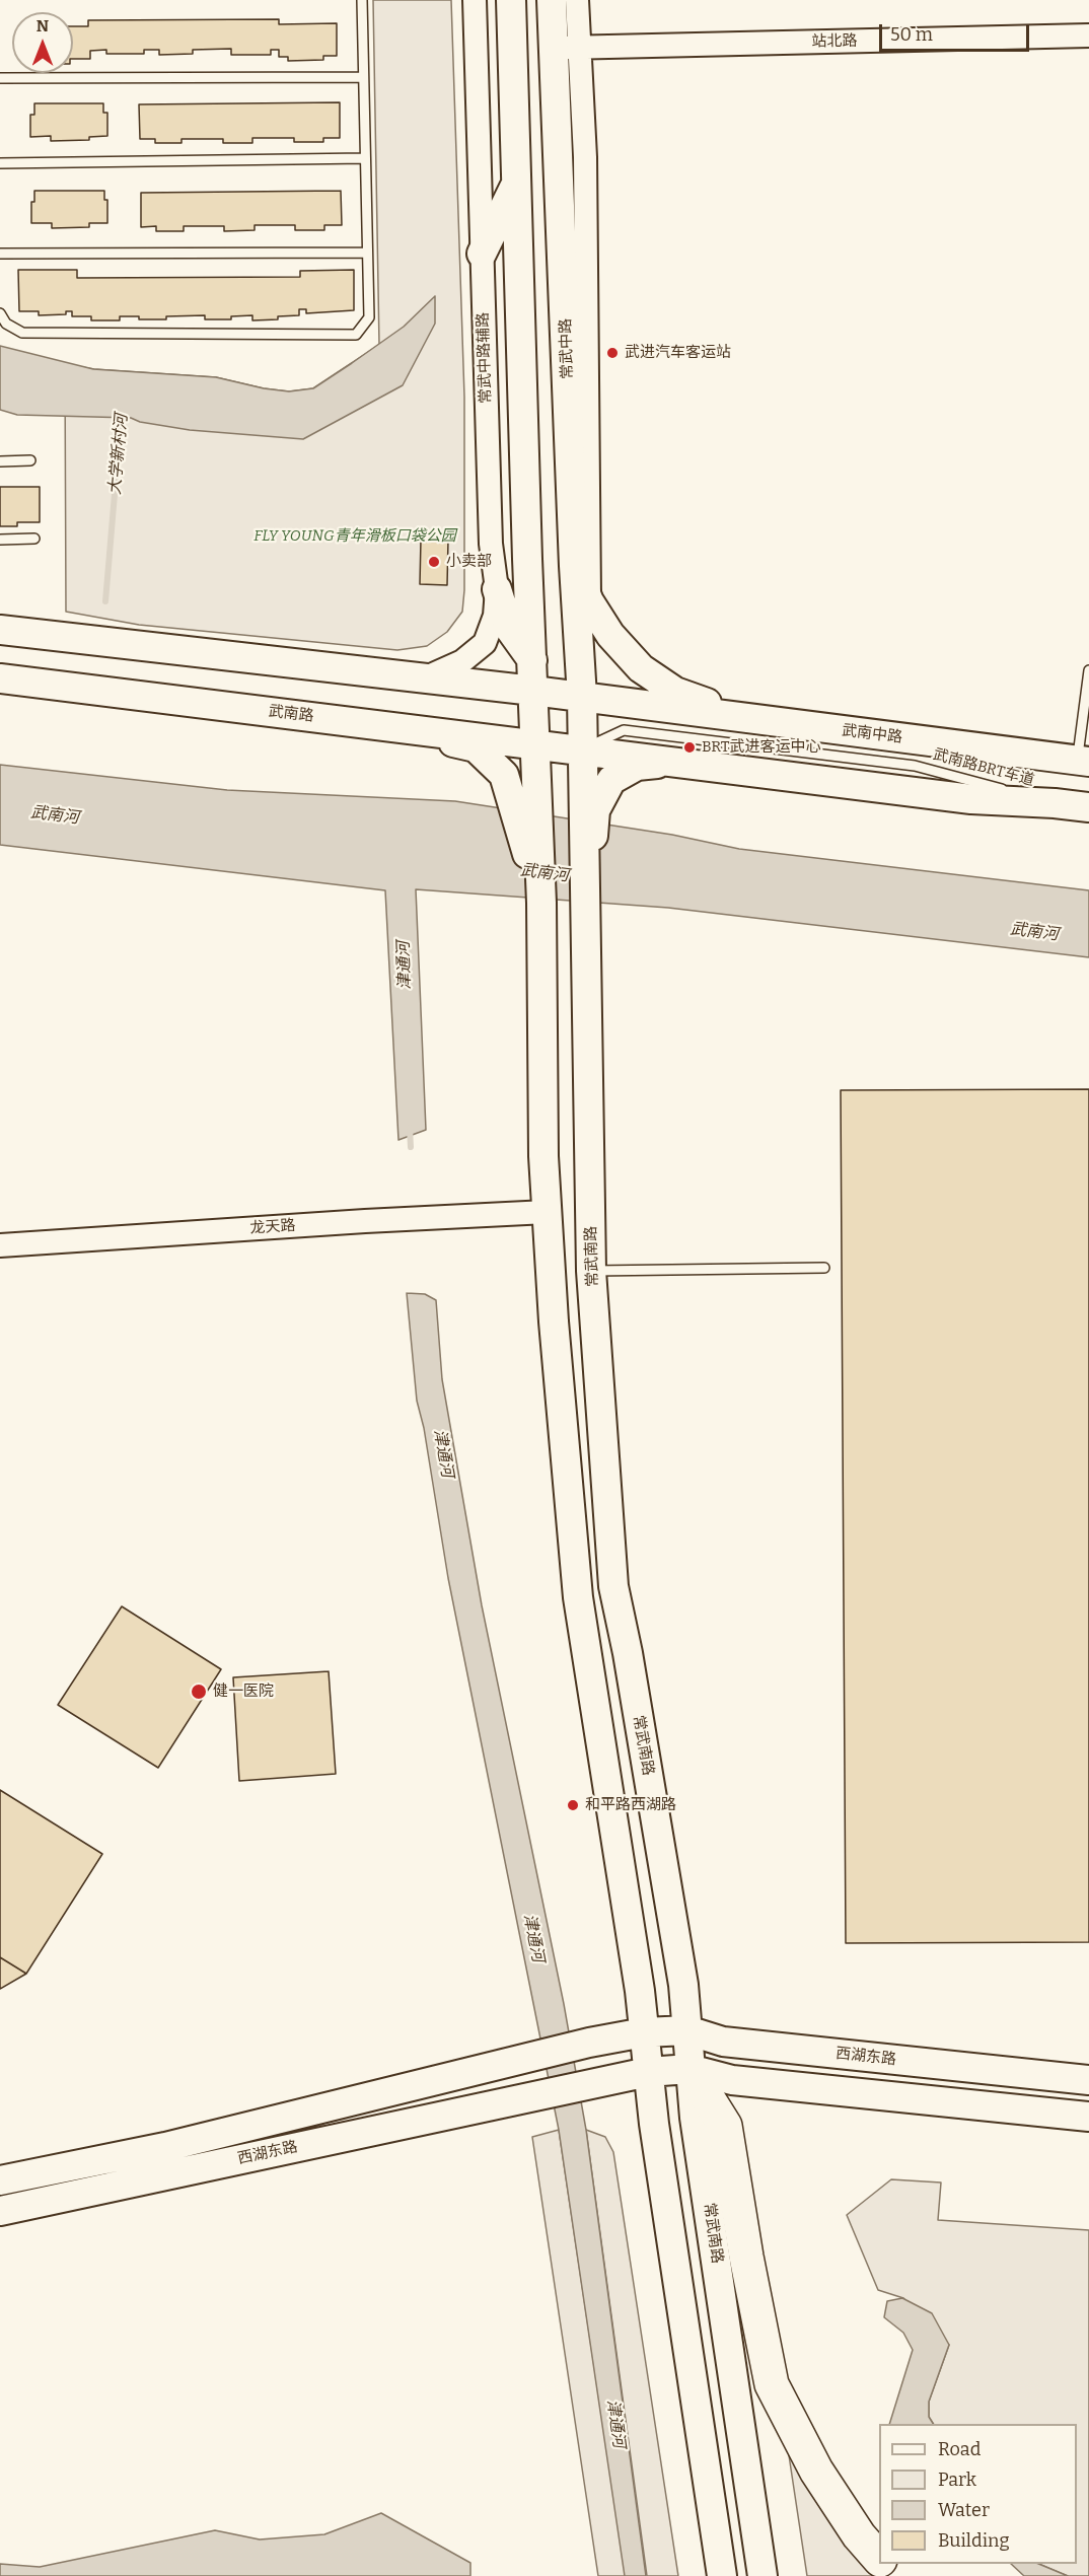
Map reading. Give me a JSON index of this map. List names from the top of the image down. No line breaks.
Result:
{"streets":{"main road":["常武中路","武南路","武南中路","常武南路","西湖东路"],"street":["站北路","常武中路辅路","龙天路"],"lane":["武南路BRT车道"]},"crossings":[["站北路","常武中路"],["常武中路","武南路"],["常武中路","武南中路"],["常武中路","武南路BRT车道"],["武南路","武南路BRT车道"],["常武南路","西湖东路"]],"water":["大学新村河","武南河","津通河"],"parks":["FLY YOUNG青年滑板口袋公园"],"places":["武进汽车客运站","小卖部","BRT武进客运中心","健一医院","和平路西湖路"],"legend":["Road","Park","Water","Building"],"scale_bar":"50 m","north":"top"}
